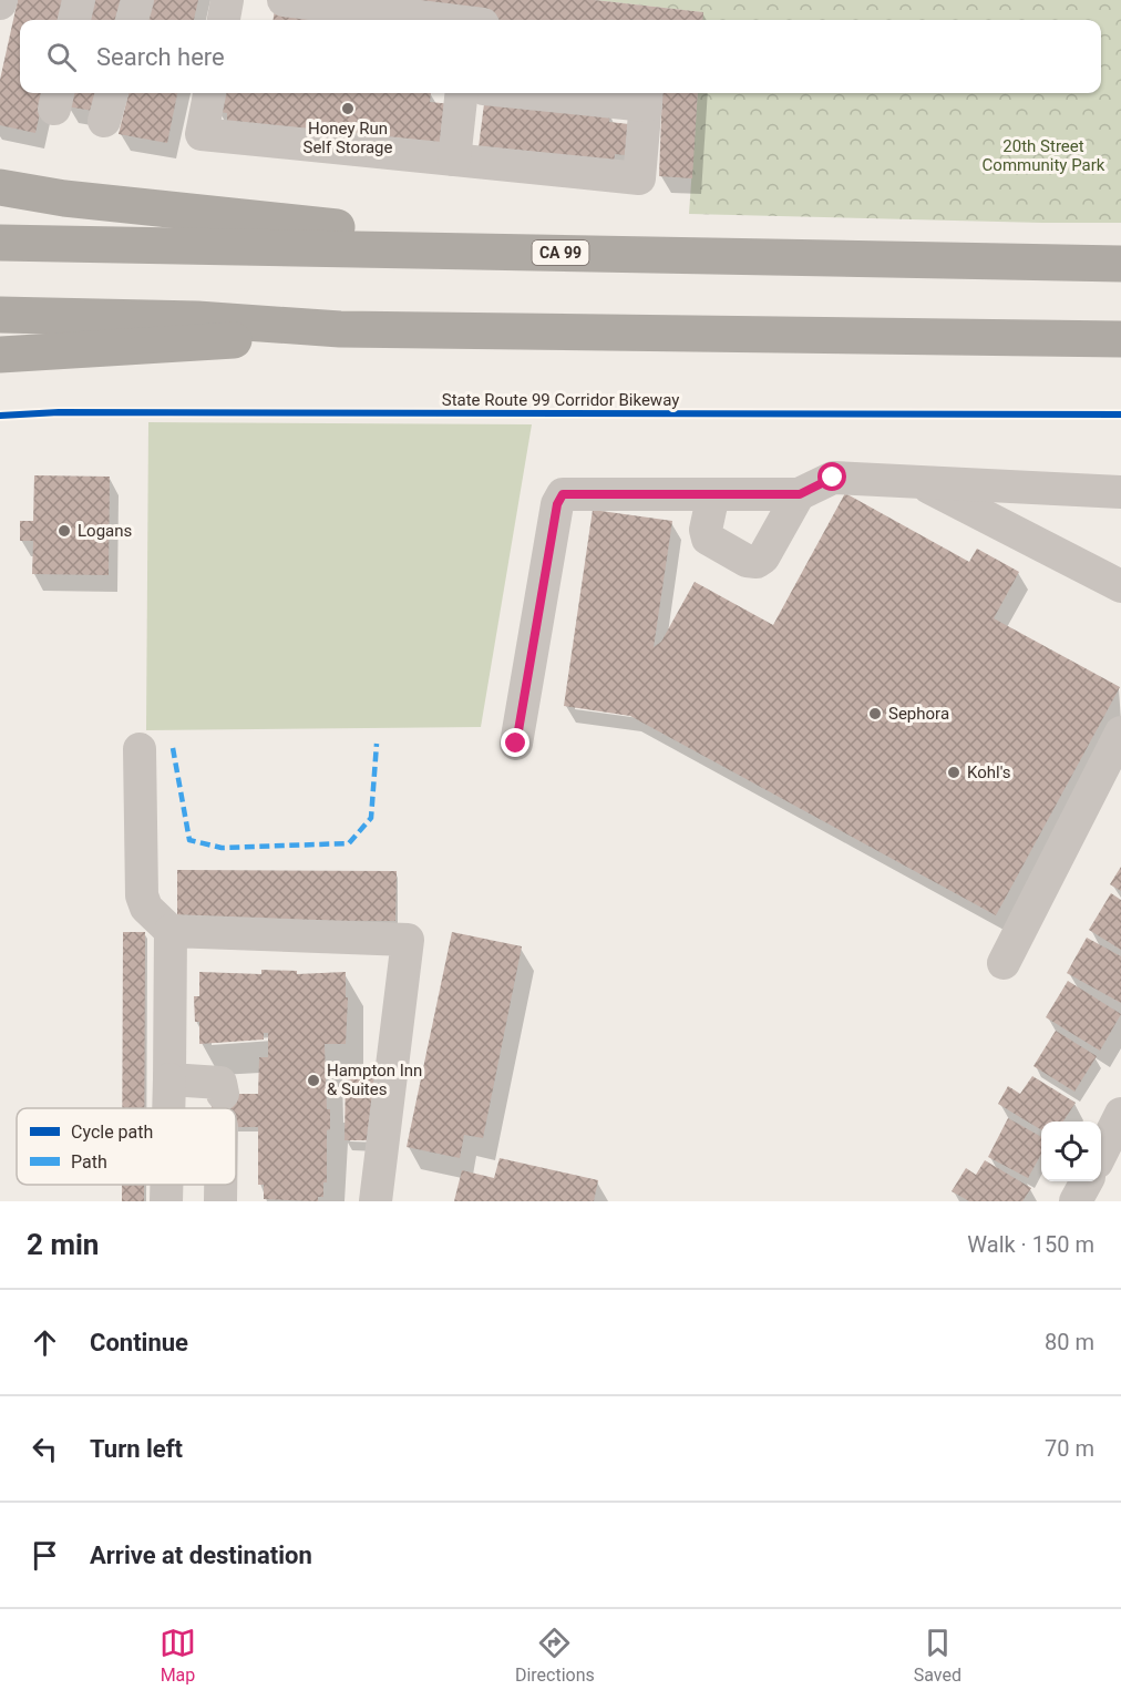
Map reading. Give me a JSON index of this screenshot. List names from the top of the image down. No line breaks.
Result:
{"streets":{"highway":["CA 99"],"cycle path":["State Route 99 Corridor Bikeway"]},"parks":["20th Street Community Park"],"places":["Honey Run Self Storage","Logans","Sephora","Kohl's","Hampton Inn & Suites"],"legend":["Cycle path","Path"],"page":{"search":"Search here","heading":["2 min","Walk · 150 m"],"list":[["Continue","80 m"],["Turn left","70 m"],"Arrive at destination"],"nav":["Map","Directions","Saved"]}}
